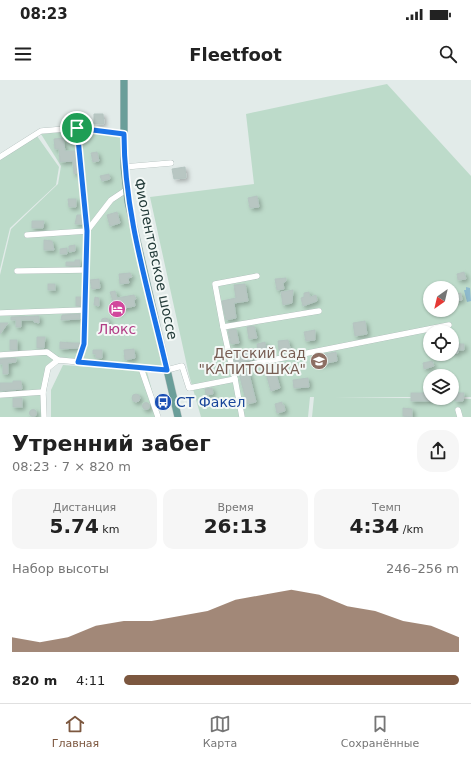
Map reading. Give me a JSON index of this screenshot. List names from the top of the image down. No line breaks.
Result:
{"streets":{"main road":["Фиолентовское шоссе"]},"places":{"hotel":["Люкс"],"school or university":["Детский сад \"КАПИТОШКА\""],"bus stop":["СТ Факел"]},"north":"bottom left","page":{"status":"08:23","header":"Fleetfoot","heading":["Утренний забег","08:23 · 7 × 820 m"],"stats":[["Дистанция","5.74 km"],["Время","26:13"],["Темп","4:34 /km"]],"chart":["Набор высоты","246–256 m"],"list":[{"name":"820 m","note":"4:11"}],"tabs":["Главная","Карта","Сохранённые"]}}
